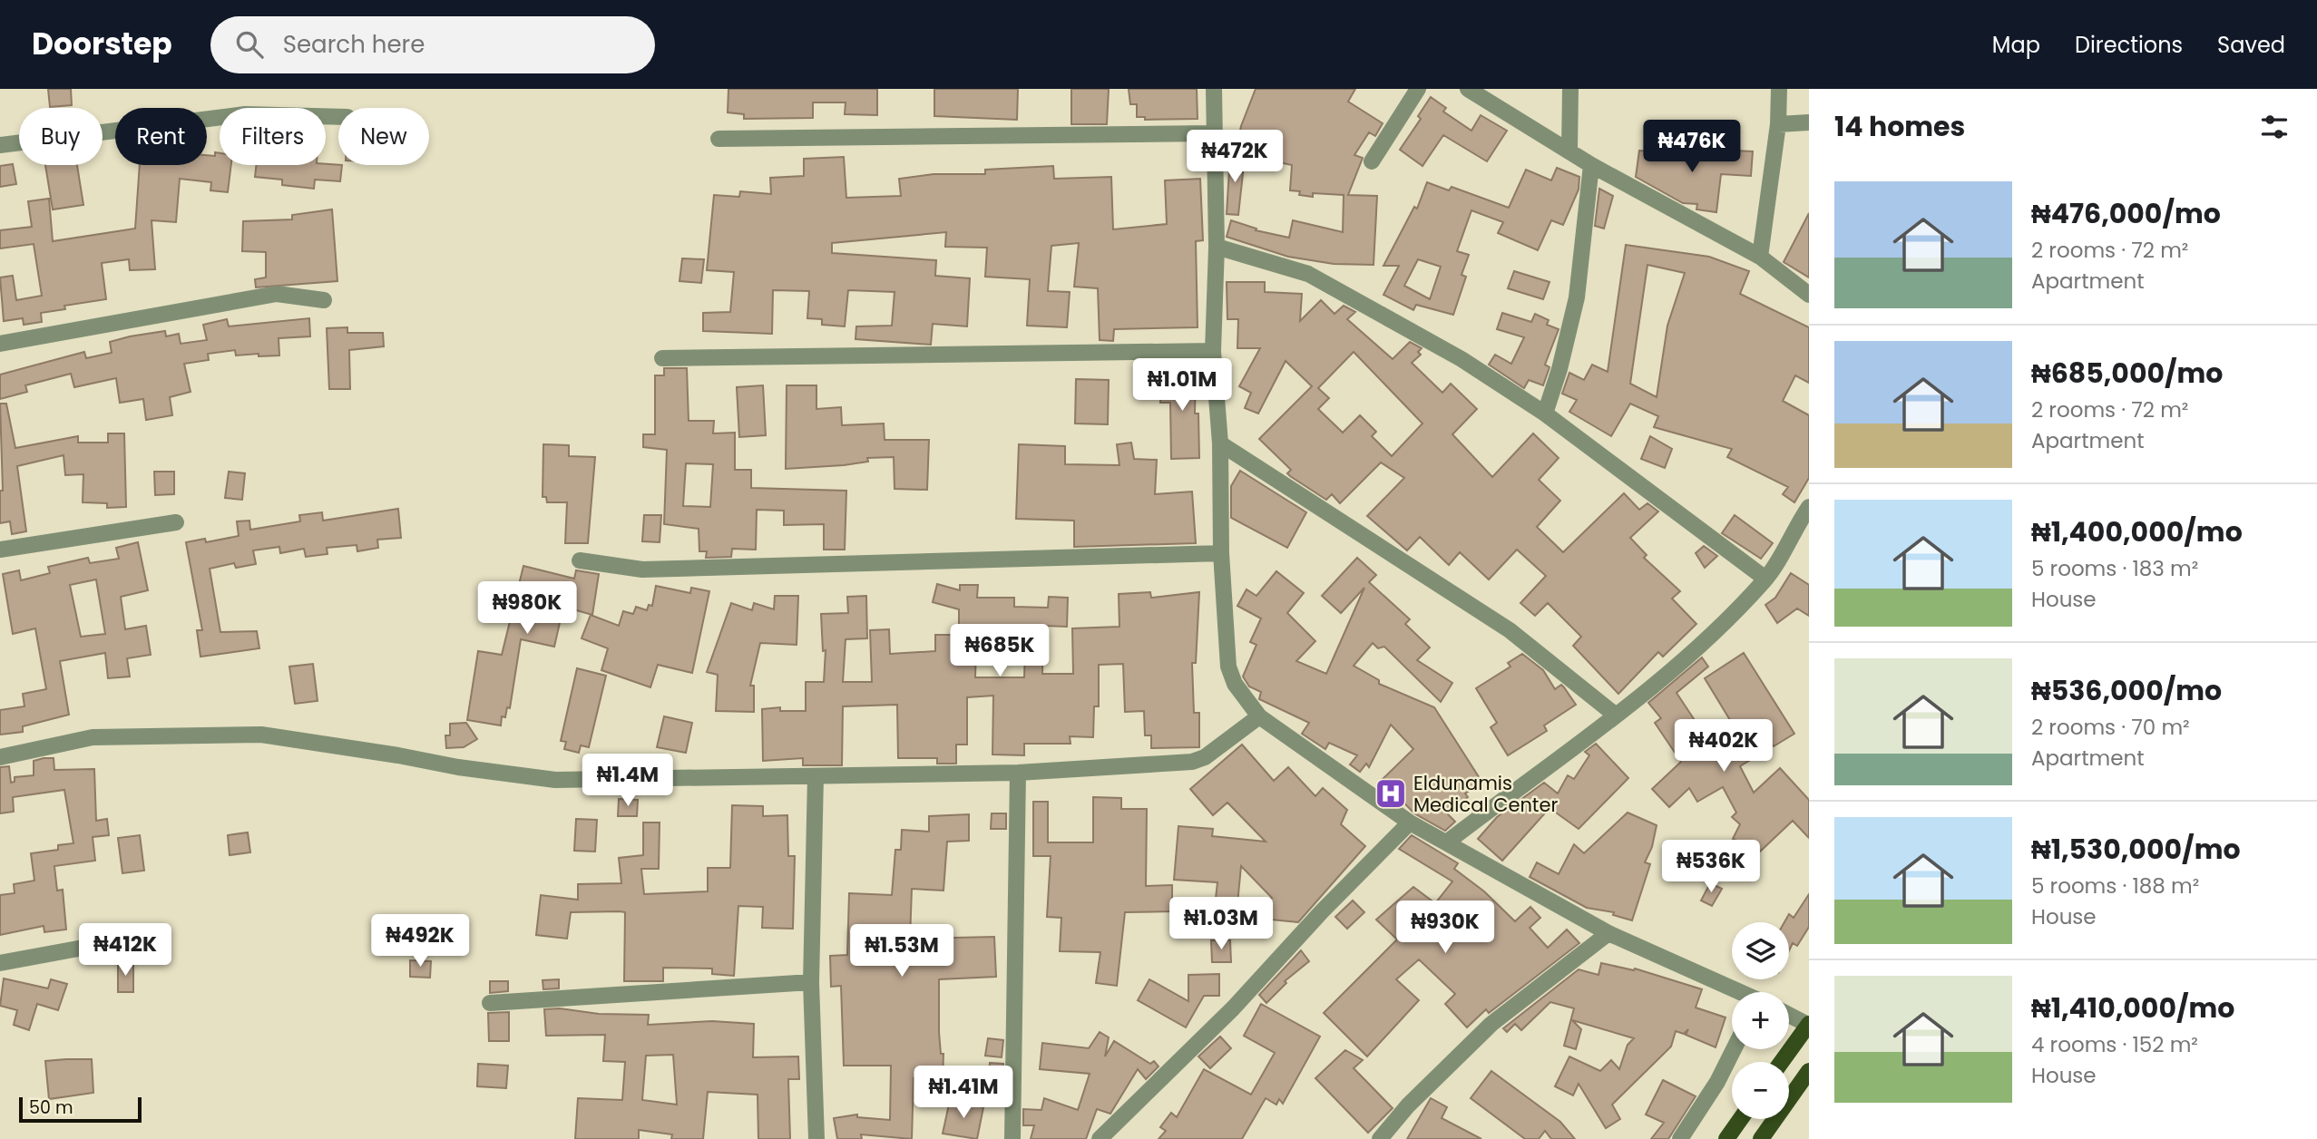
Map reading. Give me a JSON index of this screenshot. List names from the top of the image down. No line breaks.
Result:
{"places":{"hospital":["Eldunamis Medical Center"]},"scale_bar":"50 m","page":{"header":"Doorstep","search":"Search here","nav":["Map","Directions","Saved"],"heading":"14 homes","chip":["Buy","Rent","Filters","New"],"price":["₦476K","₦472K","₦1.01M","₦980K","₦685K","₦402K","₦1.4M","₦536K","₦1.03M","₦930K","₦492K","₦412K","₦1.53M","₦1.41M"],"list":[{"name":"₦476,000/mo","note":"2 rooms · 72 m² · Apartment"},{"name":"₦685,000/mo","note":"2 rooms · 72 m² · Apartment"},{"name":"₦1,400,000/mo","note":"5 rooms · 183 m² · House"},{"name":"₦536,000/mo","note":"2 rooms · 70 m² · Apartment"},{"name":"₦1,530,000/mo","note":"5 rooms · 188 m² · House"},{"name":"₦1,410,000/mo","note":"4 rooms · 152 m² · House"}],"map_buttons":["+","−"],"scale":"50 m"}}
